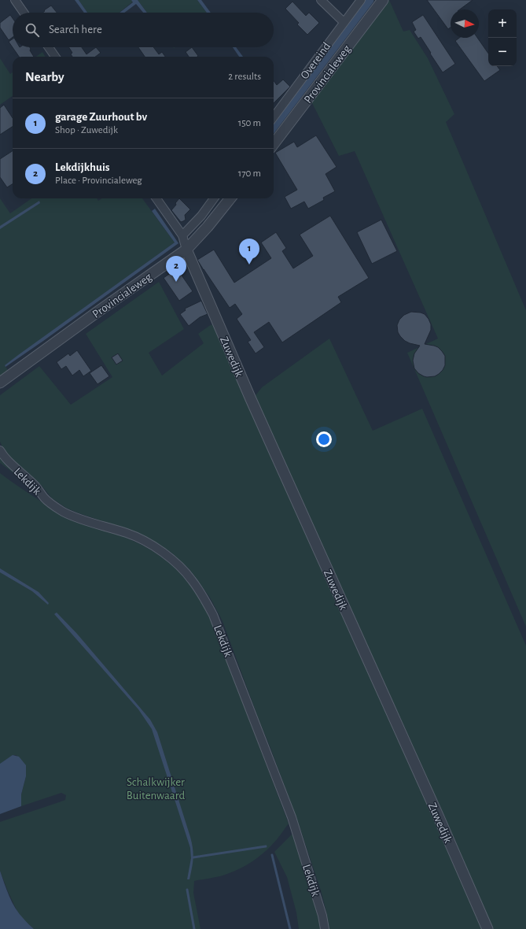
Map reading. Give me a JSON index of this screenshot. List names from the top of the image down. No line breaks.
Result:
{"streets":{"street":["Overeind","Provincialeweg","Zuwedijk","Lekdijk"]},"crossings":[["Provincialeweg","Zuwedijk"]],"parks":["Schalkwijker Buitenwaard"],"north":"right","page":{"map_buttons":["+","−"],"search":"Search here","heading":["Nearby","2 results"],"list":[{"mark":"1","name":"garage Zuurhout bv","note":"Shop · Zuwedijk","value":"150 m"},{"mark":"2","name":"Lekdijkhuis","note":"Place · Provincialeweg","value":"170 m"}],"pins":["1","2"]}}
